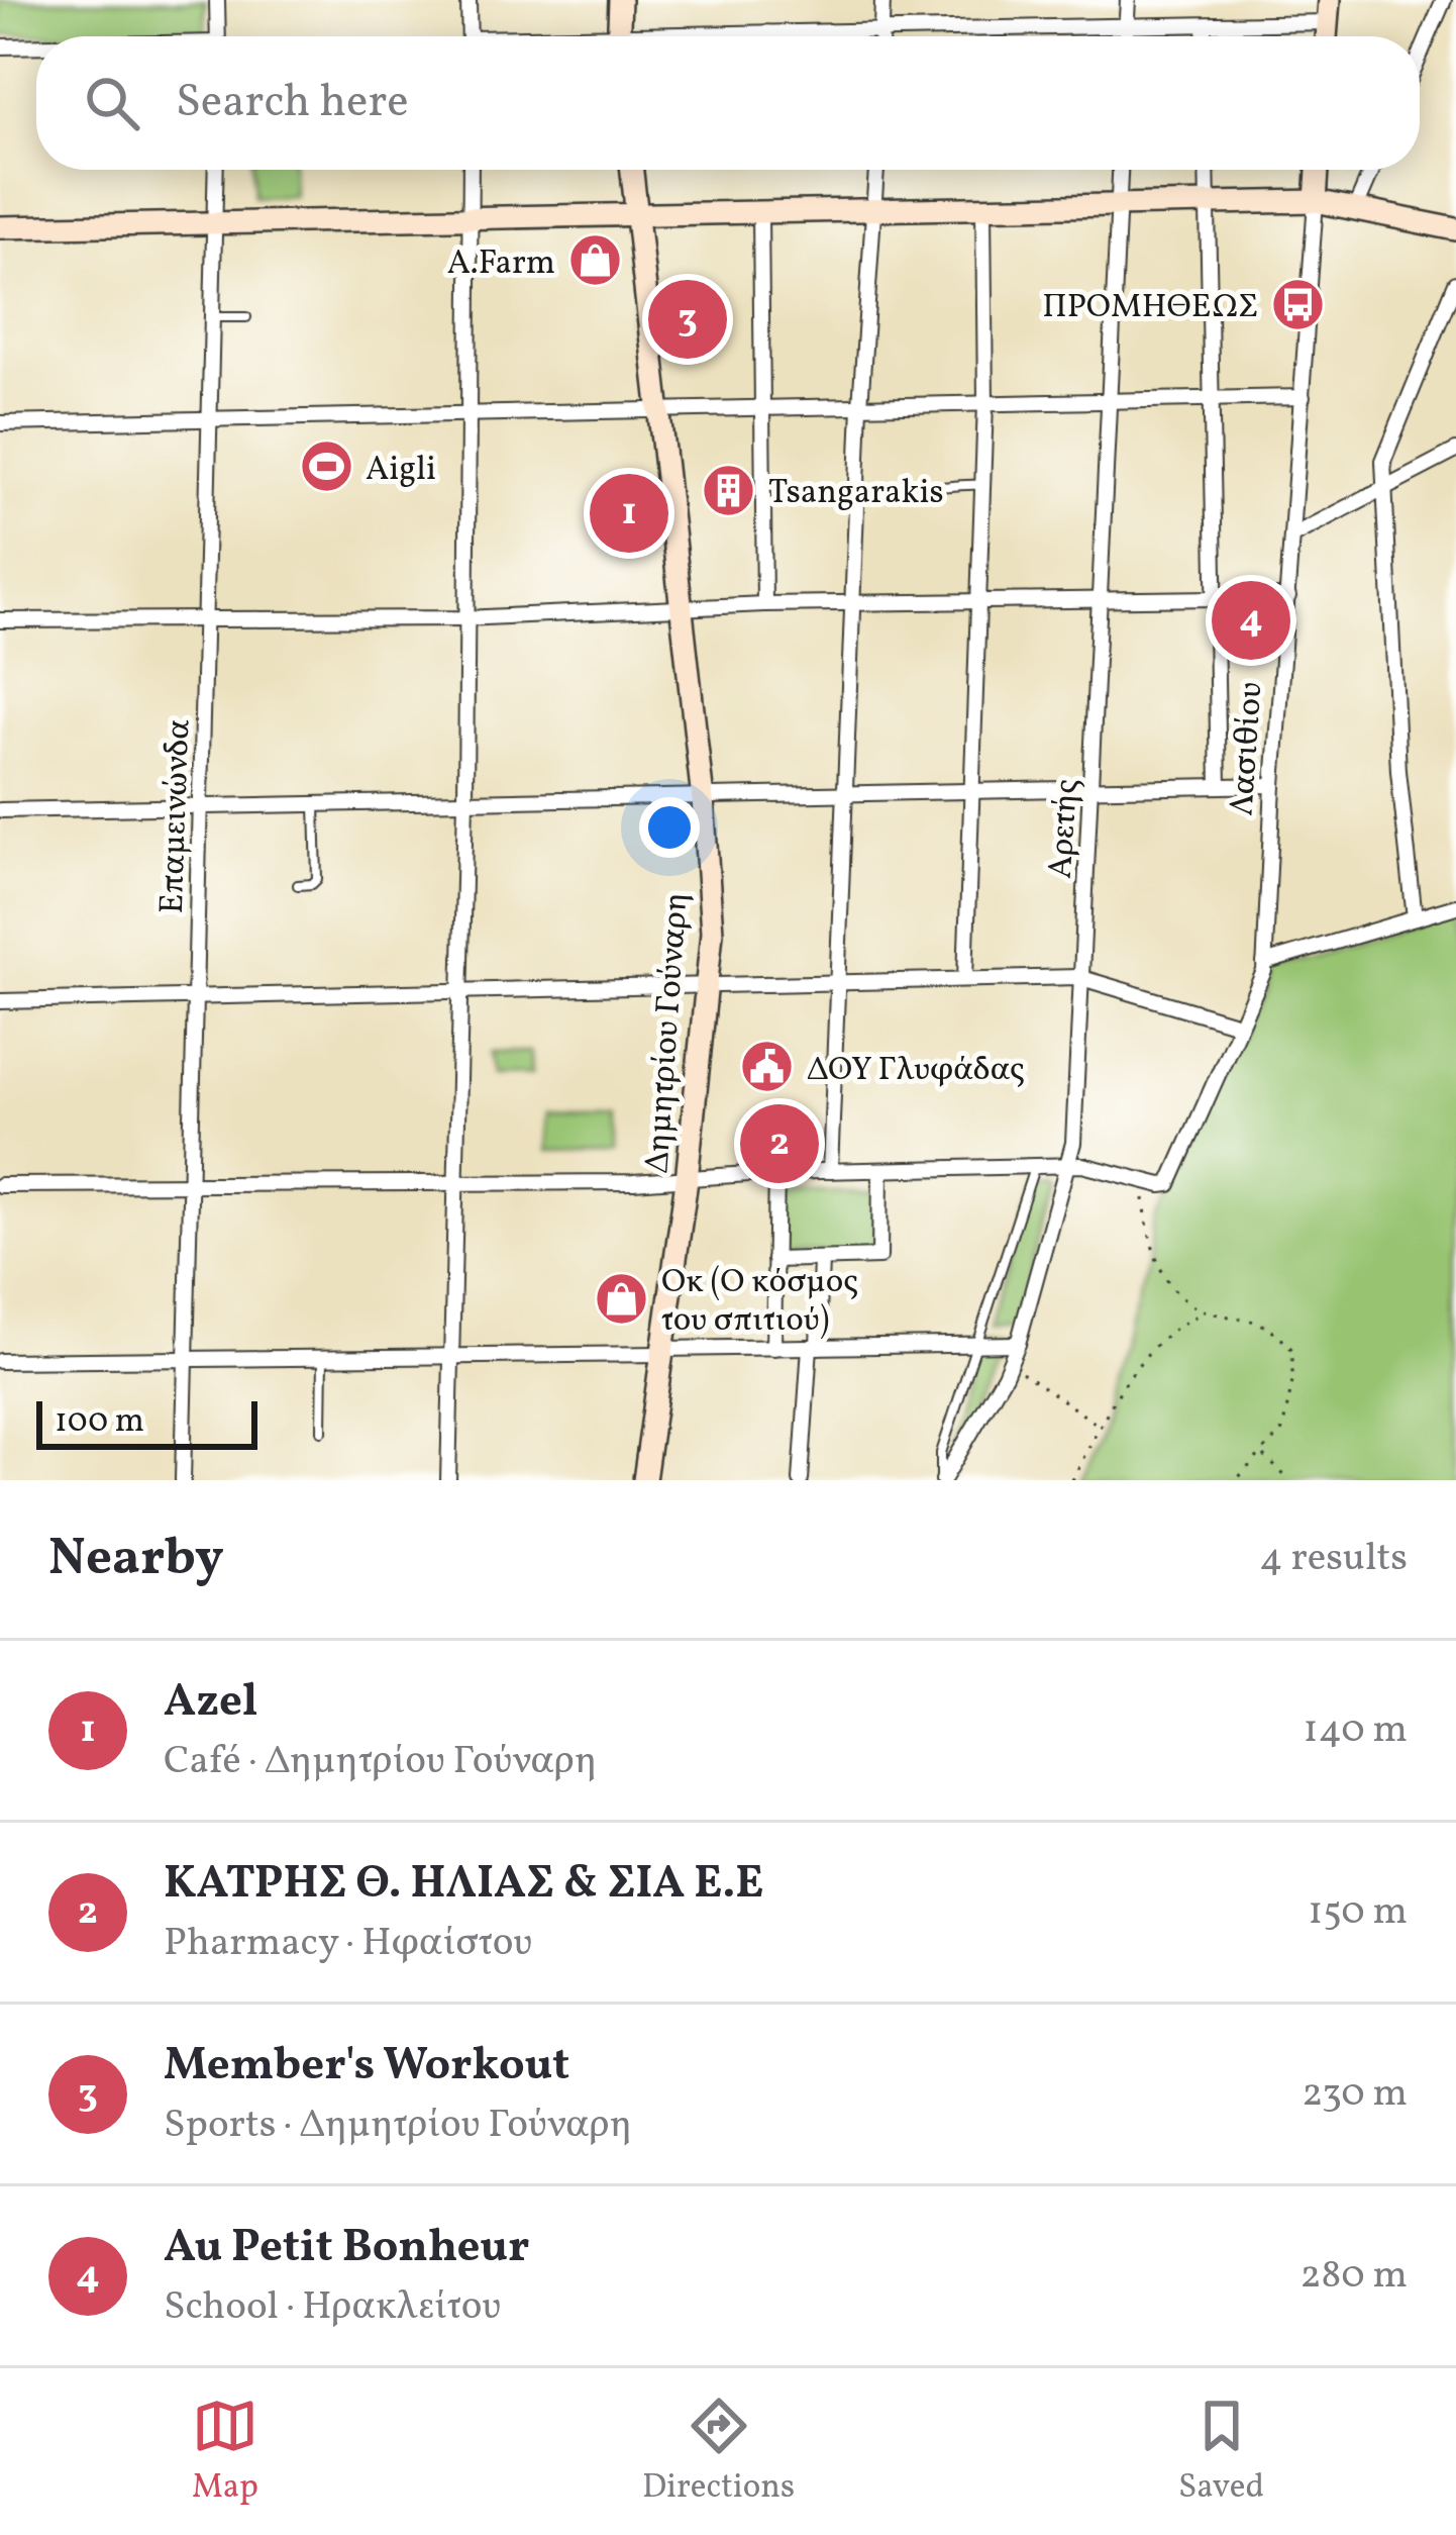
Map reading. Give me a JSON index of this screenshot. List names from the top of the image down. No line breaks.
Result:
{"streets":{"street":["Λασιθίου","Επαμεινώνδα","Αρετής","Δημητρίου Γούναρη"]},"places":{"shop":["A.Farm","Οκ (Ο κόσμος του σπιτιού)"],"bus stop":["ΠΡΟΜΗΘΕΩΣ"],"sports":["Aigli"],"building":["Tsangarakis"],"public building":["ΔΟΥ Γλυφάδας"]},"scale_bar":"100 m","page":{"search":"Search here","pins":["3","1","4","2"],"scale":"100 m","heading":["Nearby","4 results"],"list":[{"mark":"1","name":"Azel","note":"Café · Δημητρίου Γούναρη","value":"140 m"},{"mark":"2","name":"ΚΑΤΡΗΣ Θ. ΗΛΙΑΣ & ΣΙΑ Ε.Ε","note":"Pharmacy · Ηφαίστου","value":"150 m"},{"mark":"3","name":"Member's Workout","note":"Sports · Δημητρίου Γούναρη","value":"230 m"},{"mark":"4","name":"Au Petit Bonheur","note":"School · Ηρακλείτου","value":"280 m"}],"nav":["Map","Directions","Saved"]}}
